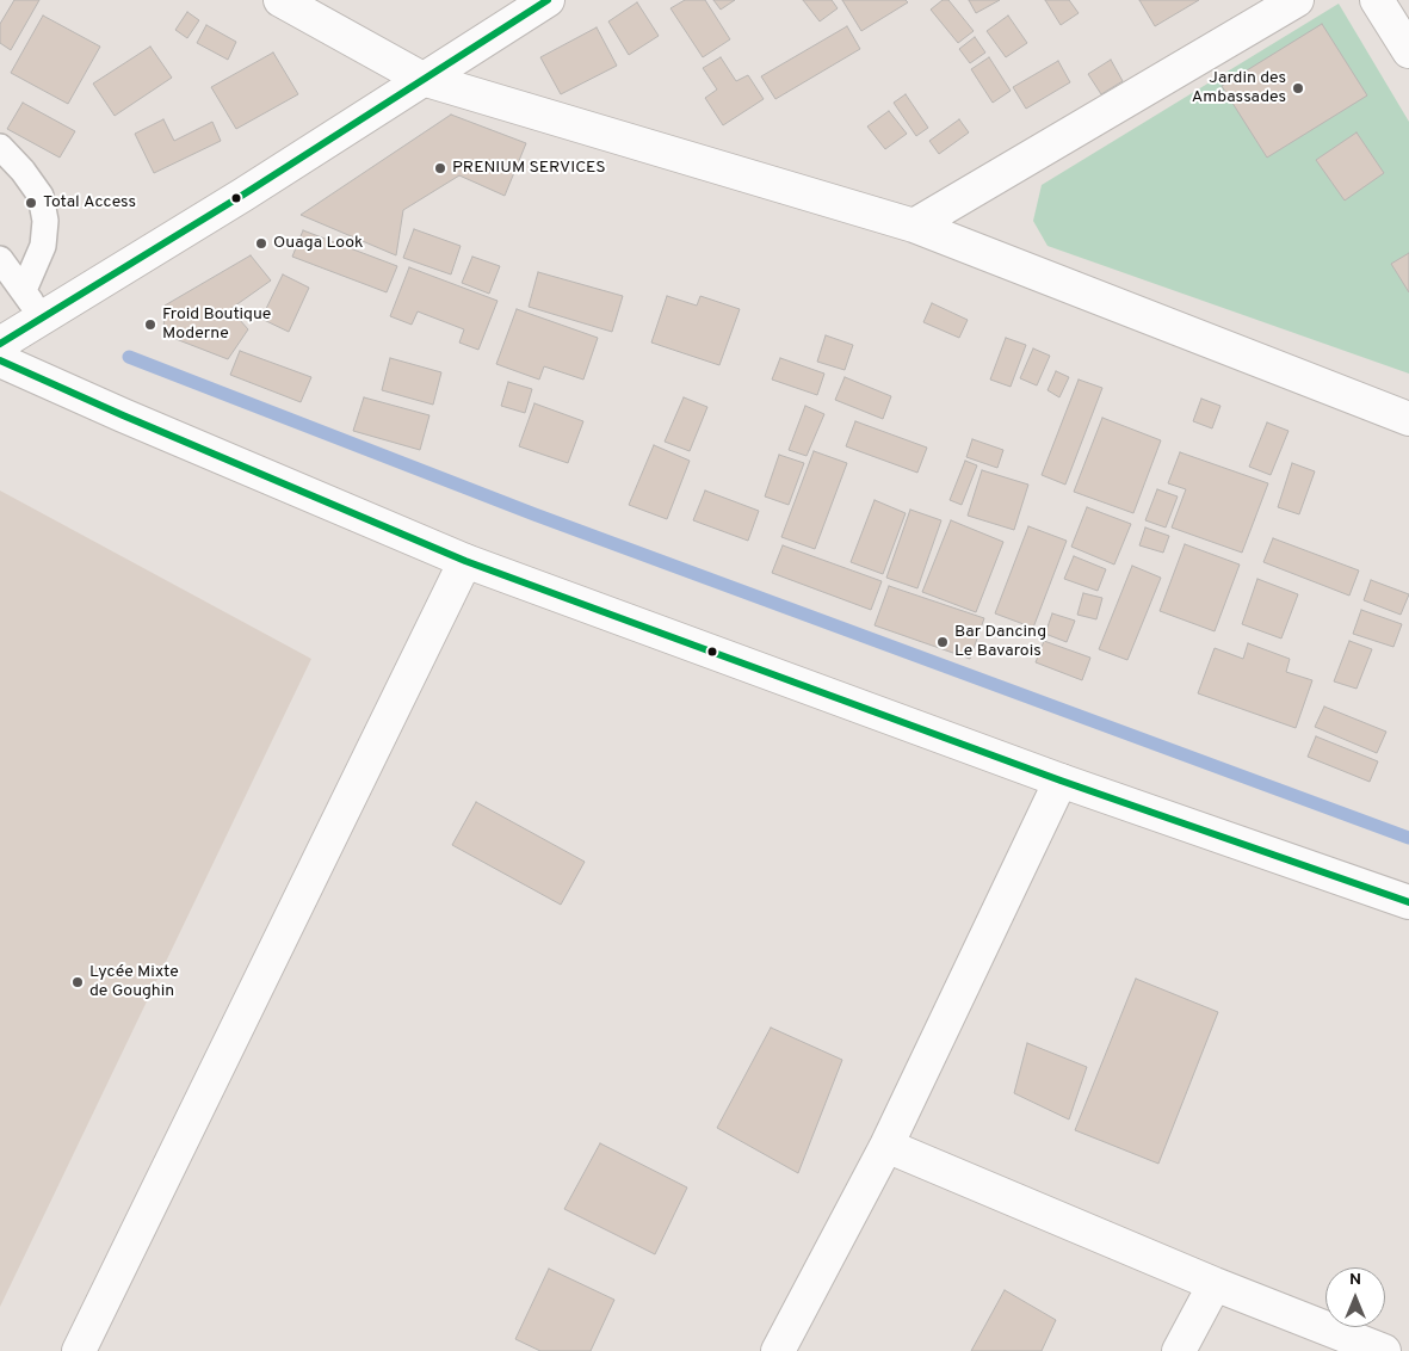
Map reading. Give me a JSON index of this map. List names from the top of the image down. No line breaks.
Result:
{"places":["Jardin des Ambassades","PRENIUM SERVICES","Total Access","Ouaga Look","Froid Boutique Moderne","Bar Dancing Le Bavarois","Lycée Mixte de Goughin"],"north":"top"}
